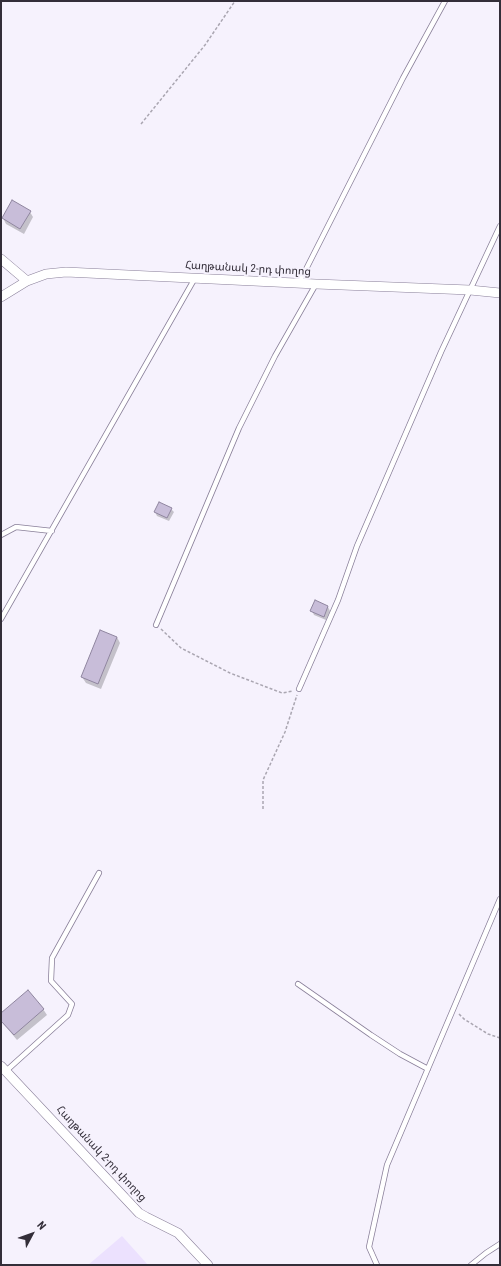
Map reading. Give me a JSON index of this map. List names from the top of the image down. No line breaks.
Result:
{"streets":{"street":["Հաղթանակ 2-րդ փողոց"]},"north":"top right"}
